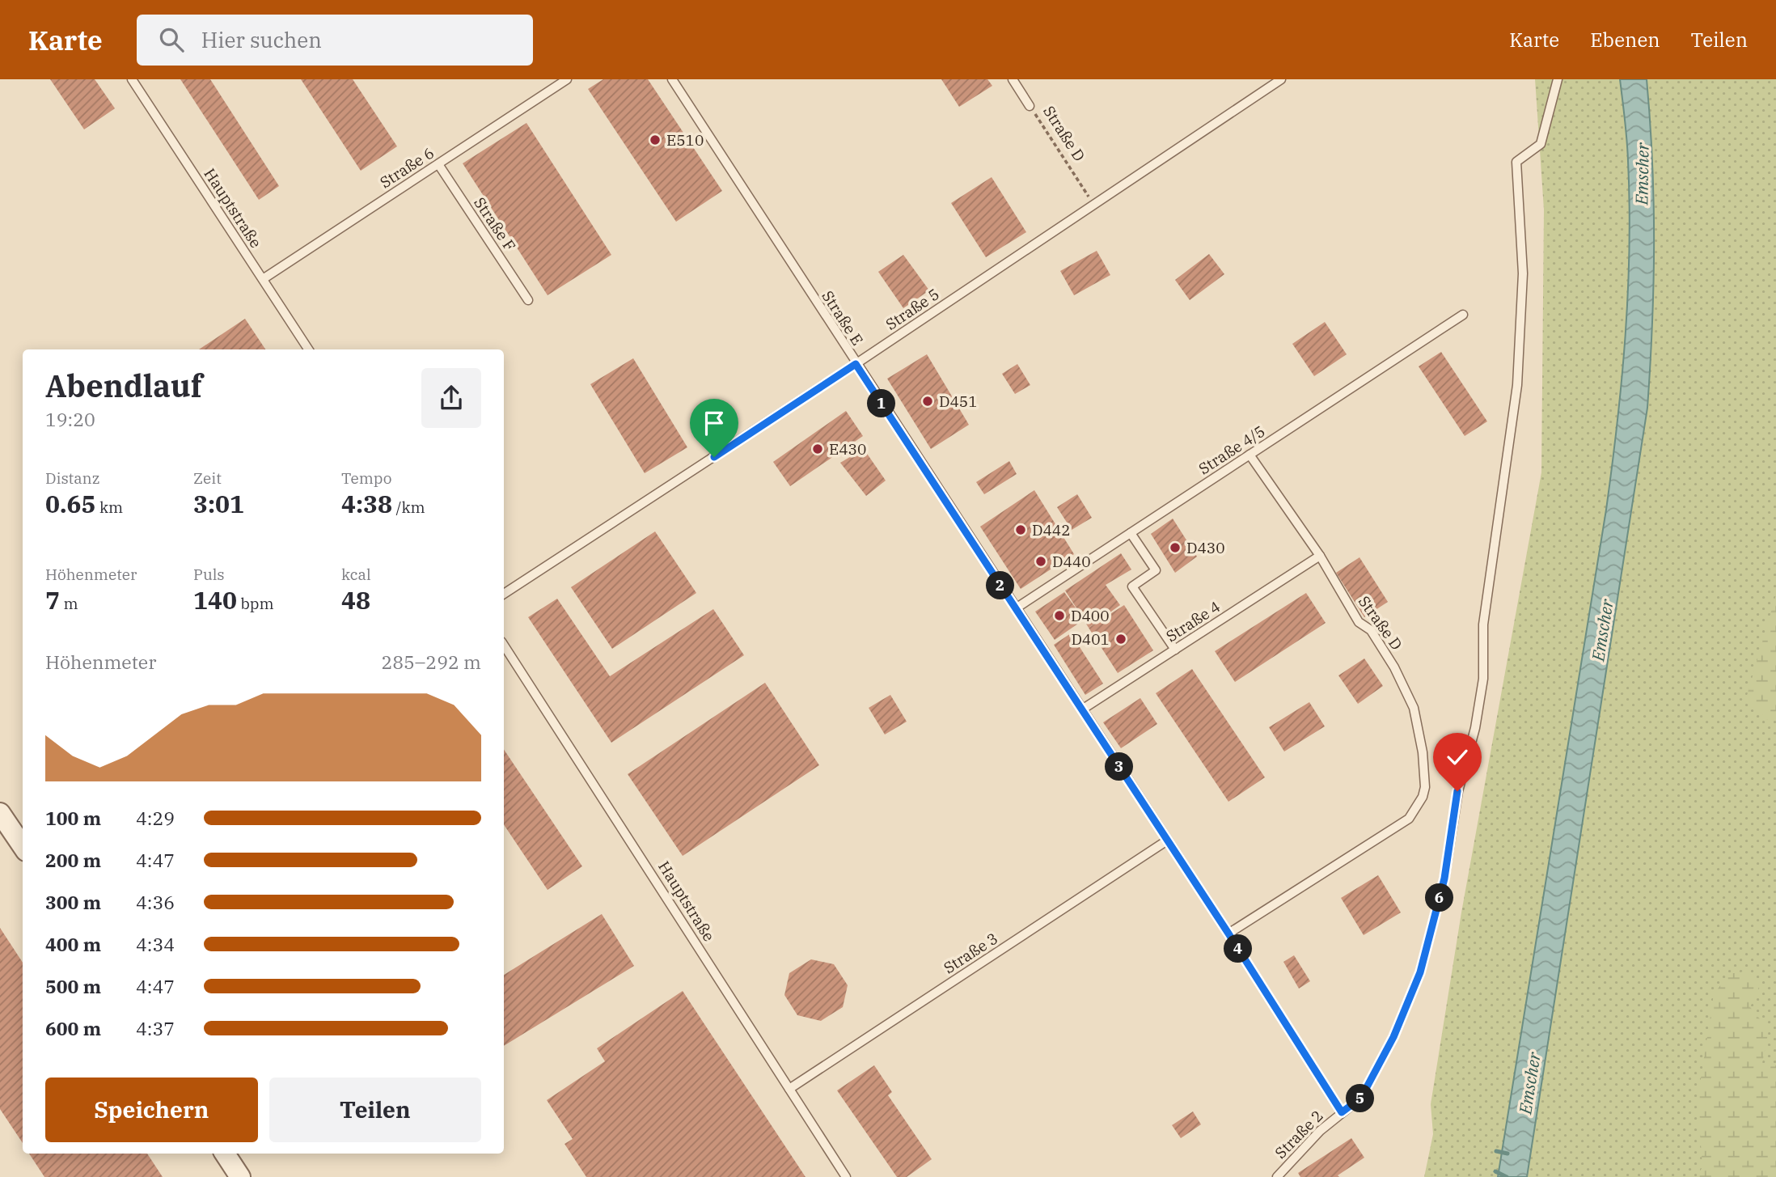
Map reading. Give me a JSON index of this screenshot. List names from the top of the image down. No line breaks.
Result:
{"streets":{"lane":["Straße D","Straße 6","Hauptstraße","Straße F","Straße 5","Straße E","Straße 4/5","Straße 4","Straße 3","Straße 2"]},"crossings":[["Straße D","Straße 5"],["Straße D","Straße E"],["Straße D","Straße 4/5"],["Straße D","Straße 4"],["Straße 6","Hauptstraße"],["Straße 6","Straße F"],["Hauptstraße","Straße 3"],["Straße 5","Straße E"],["Straße E","Straße 4/5"],["Straße E","Straße 4"],["Straße E","Straße 3"],["Straße E","Straße 2"]],"water":["Emscher"],"places":["E510","D451","E430","D442","D430","D440","D400","D401"],"page":{"header":"Karte","search":"Hier suchen","nav":["Karte","Ebenen","Teilen"],"heading":["Abendlauf","19:20"],"pins":["1","2","3","6","4","5"],"stats":[["Distanz","0.65 km"],["Zeit","3:01"],["Tempo","4:38 /km"],["Höhenmeter","7 m"],["Puls","140 bpm"],["kcal","48"]],"chart":["Höhenmeter","285–292 m"],"list":[{"name":"100 m","note":"4:29"},{"name":"200 m","note":"4:47"},{"name":"300 m","note":"4:36"},{"name":"400 m","note":"4:34"},{"name":"500 m","note":"4:47"},{"name":"600 m","note":"4:37"}],"buttons":["Speichern","Teilen"]}}
